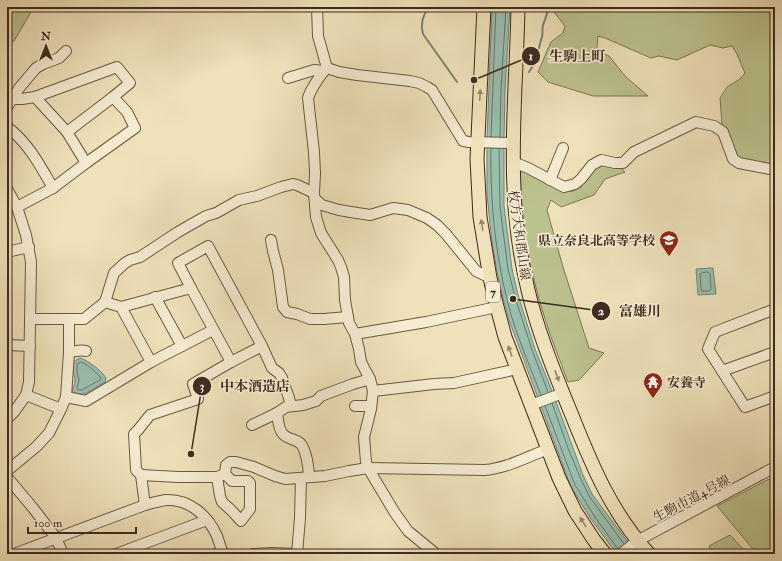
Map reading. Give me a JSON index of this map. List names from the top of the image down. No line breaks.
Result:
{"streets":{"main road":["枚方大和郡山線","7"],"street":["生駒市道4号線"]},"crossings":[["枚方大和郡山線","生駒市道4号線"]],"places":{"other":["生駒上町","富雄川","中本酒造店"],"school or university":["県立奈良北高等学校"],"temple":["安養寺"]},"scale_bar":"100 m","north":"top"}
